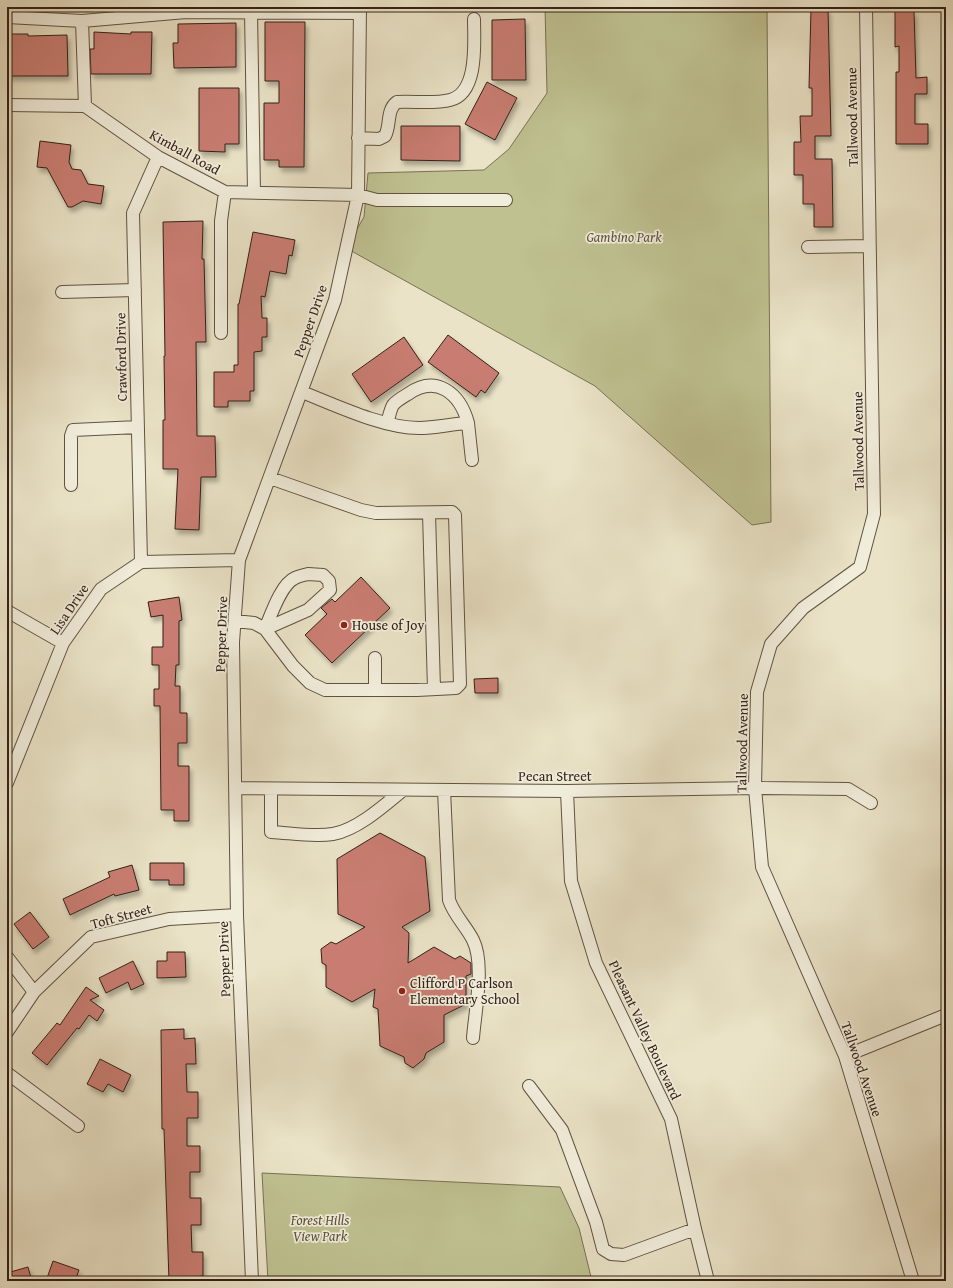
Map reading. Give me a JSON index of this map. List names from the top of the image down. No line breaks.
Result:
{"streets":{"street":["Tallwood Avenue","Kimball Road","Pepper Drive","Crawford Drive","Lisa Drive","Pecan Street","Toft Street","Pleasant Valley Boulevard"]},"crossings":[["Tallwood Avenue","Pecan Street"],["Kimball Road","Pepper Drive"],["Kimball Road","Crawford Drive"],["Pepper Drive","Pecan Street"],["Pepper Drive","Toft Street"],["Crawford Drive","Lisa Drive"],["Pecan Street","Pleasant Valley Boulevard"]],"parks":["Gambino Park","Forest Hills View Park"],"places":["House of Joy","Clifford P Carlson Elementary School"]}
